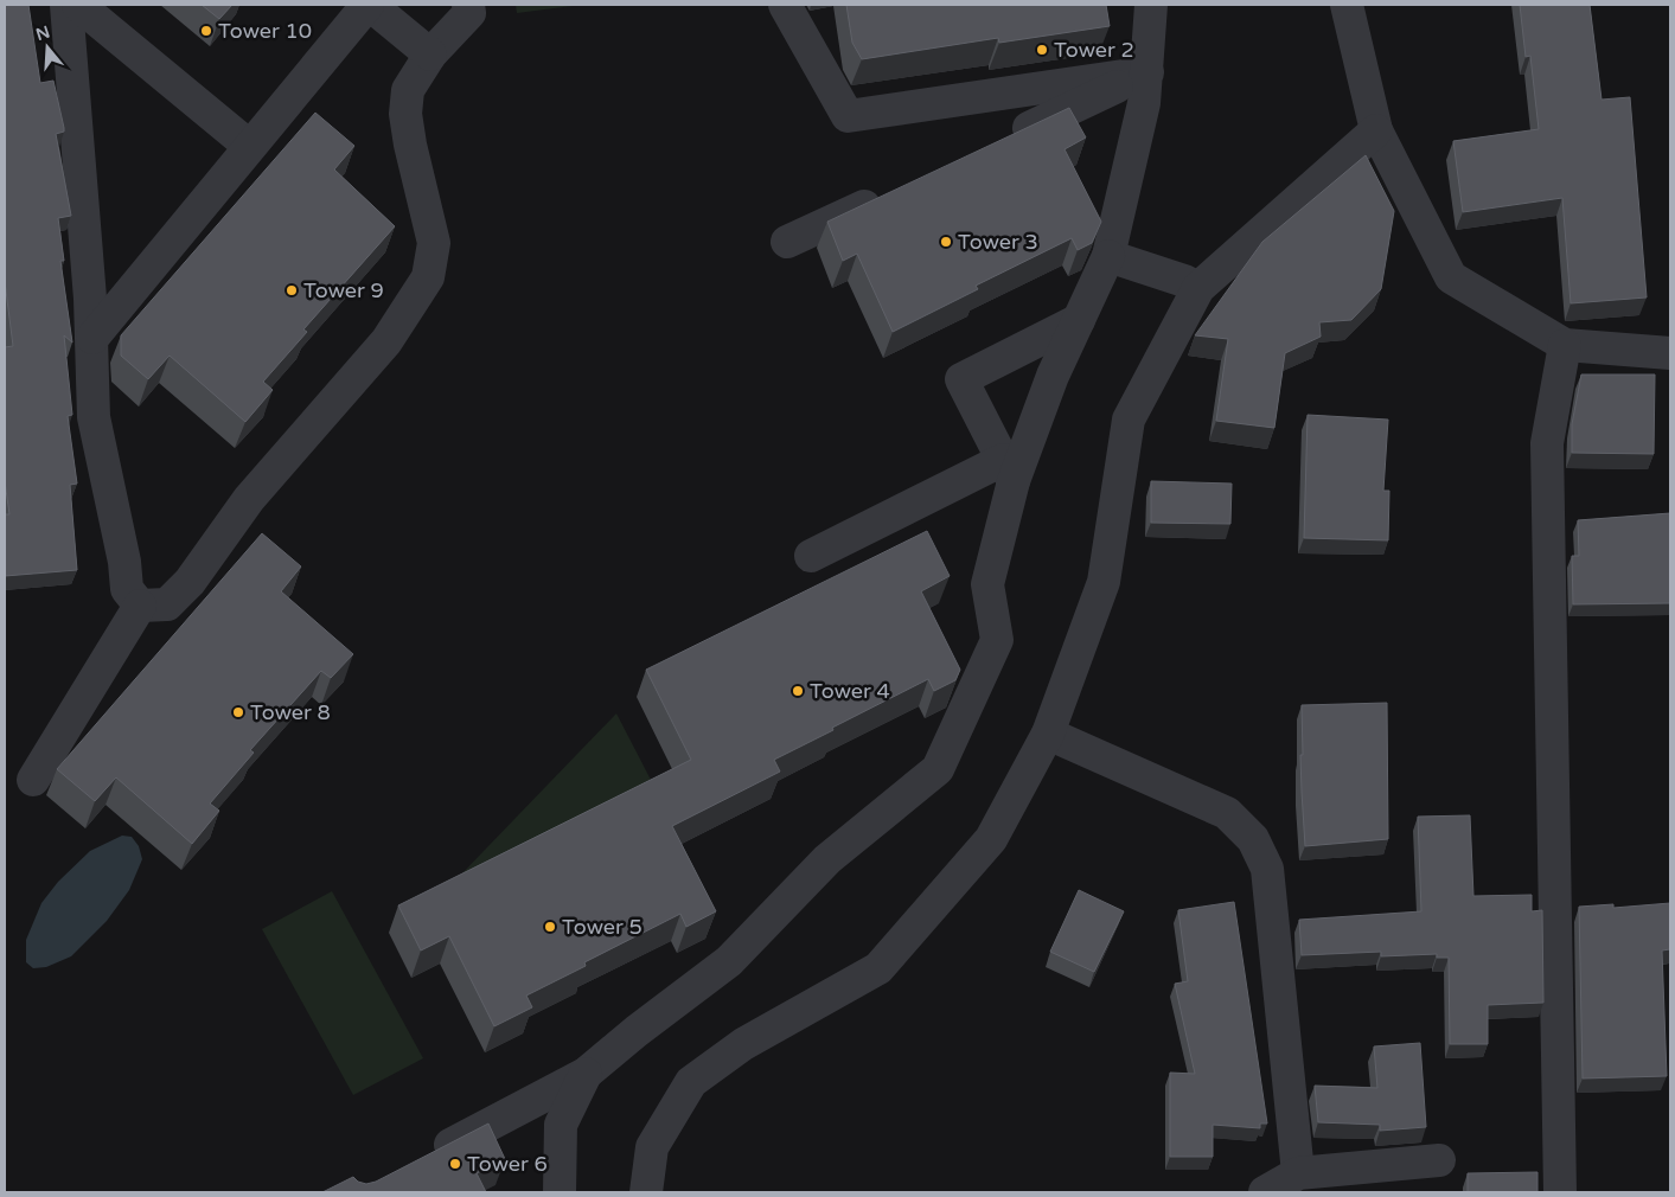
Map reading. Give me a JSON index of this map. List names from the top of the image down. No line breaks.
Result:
{"places":["Tower 10","Tower 2","Tower 3","Tower 9","Tower 4","Tower 8","Tower 5","Tower 6"],"north":"top"}
